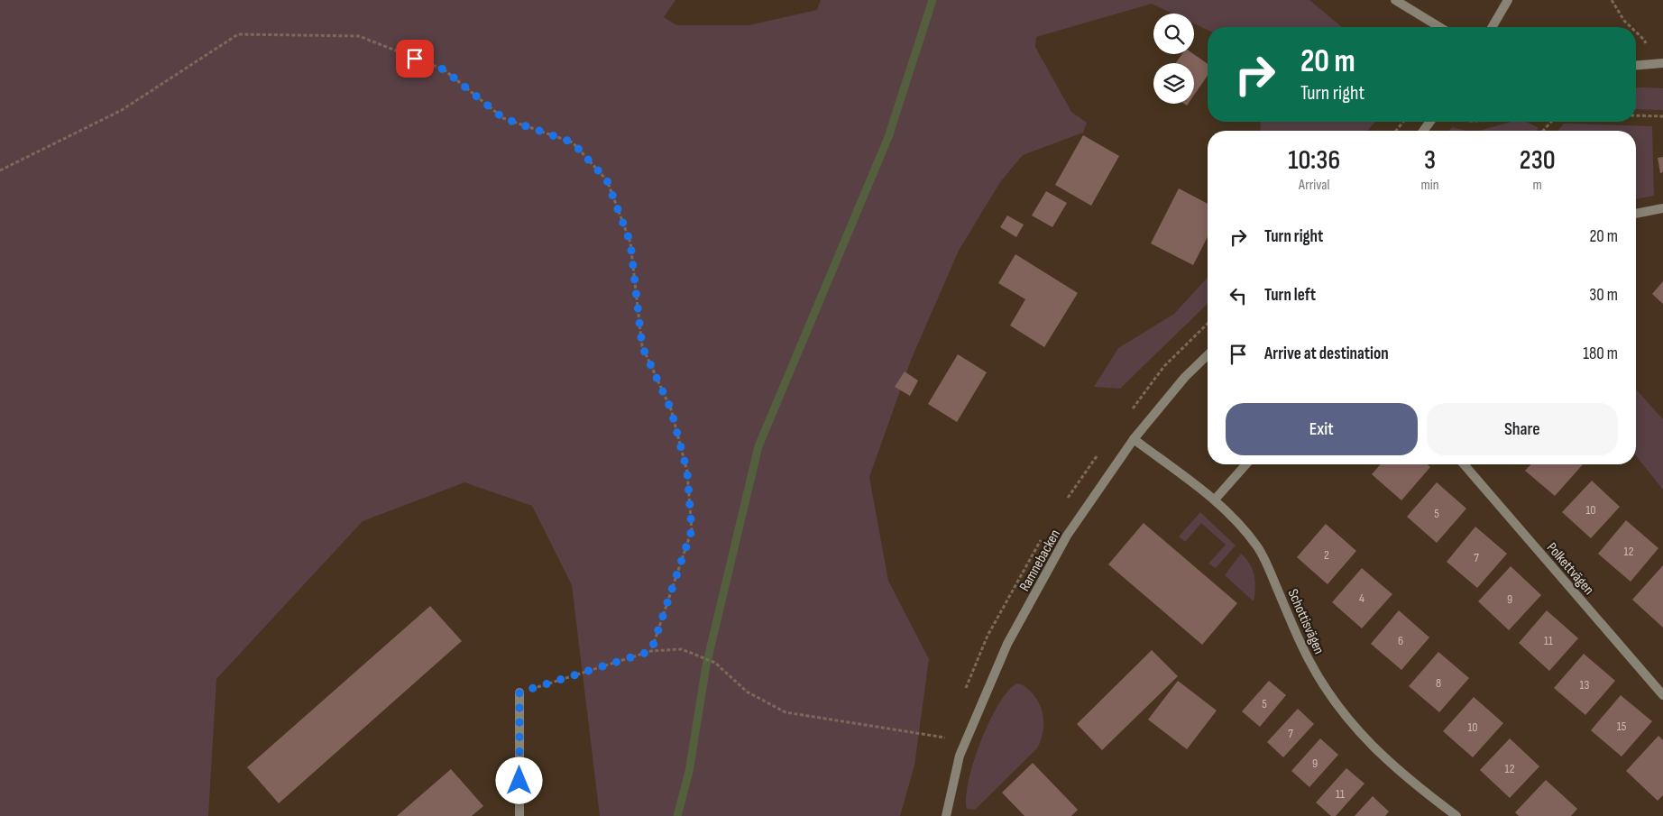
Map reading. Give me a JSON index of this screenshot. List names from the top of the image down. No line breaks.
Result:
{"streets":{"street":["Ramnebacken","Polkettvägen","Schottisvägen"]},"crossings":[["Ramnebacken","Schottisvägen"]],"house_numbers":["10","5","12","2","7","4","9","6","11","8","13","5","15","10","7","9","12","11"],"page":{"turn":["20 m","Turn right"],"eta":["10:36","Arrival","3","min","230","m"],"list":[{"name":"Turn right","value":"20 m"},{"name":"Turn left","value":"30 m"},{"name":"Arrive at destination","value":"180 m"}],"buttons":["Exit","Share"]}}
